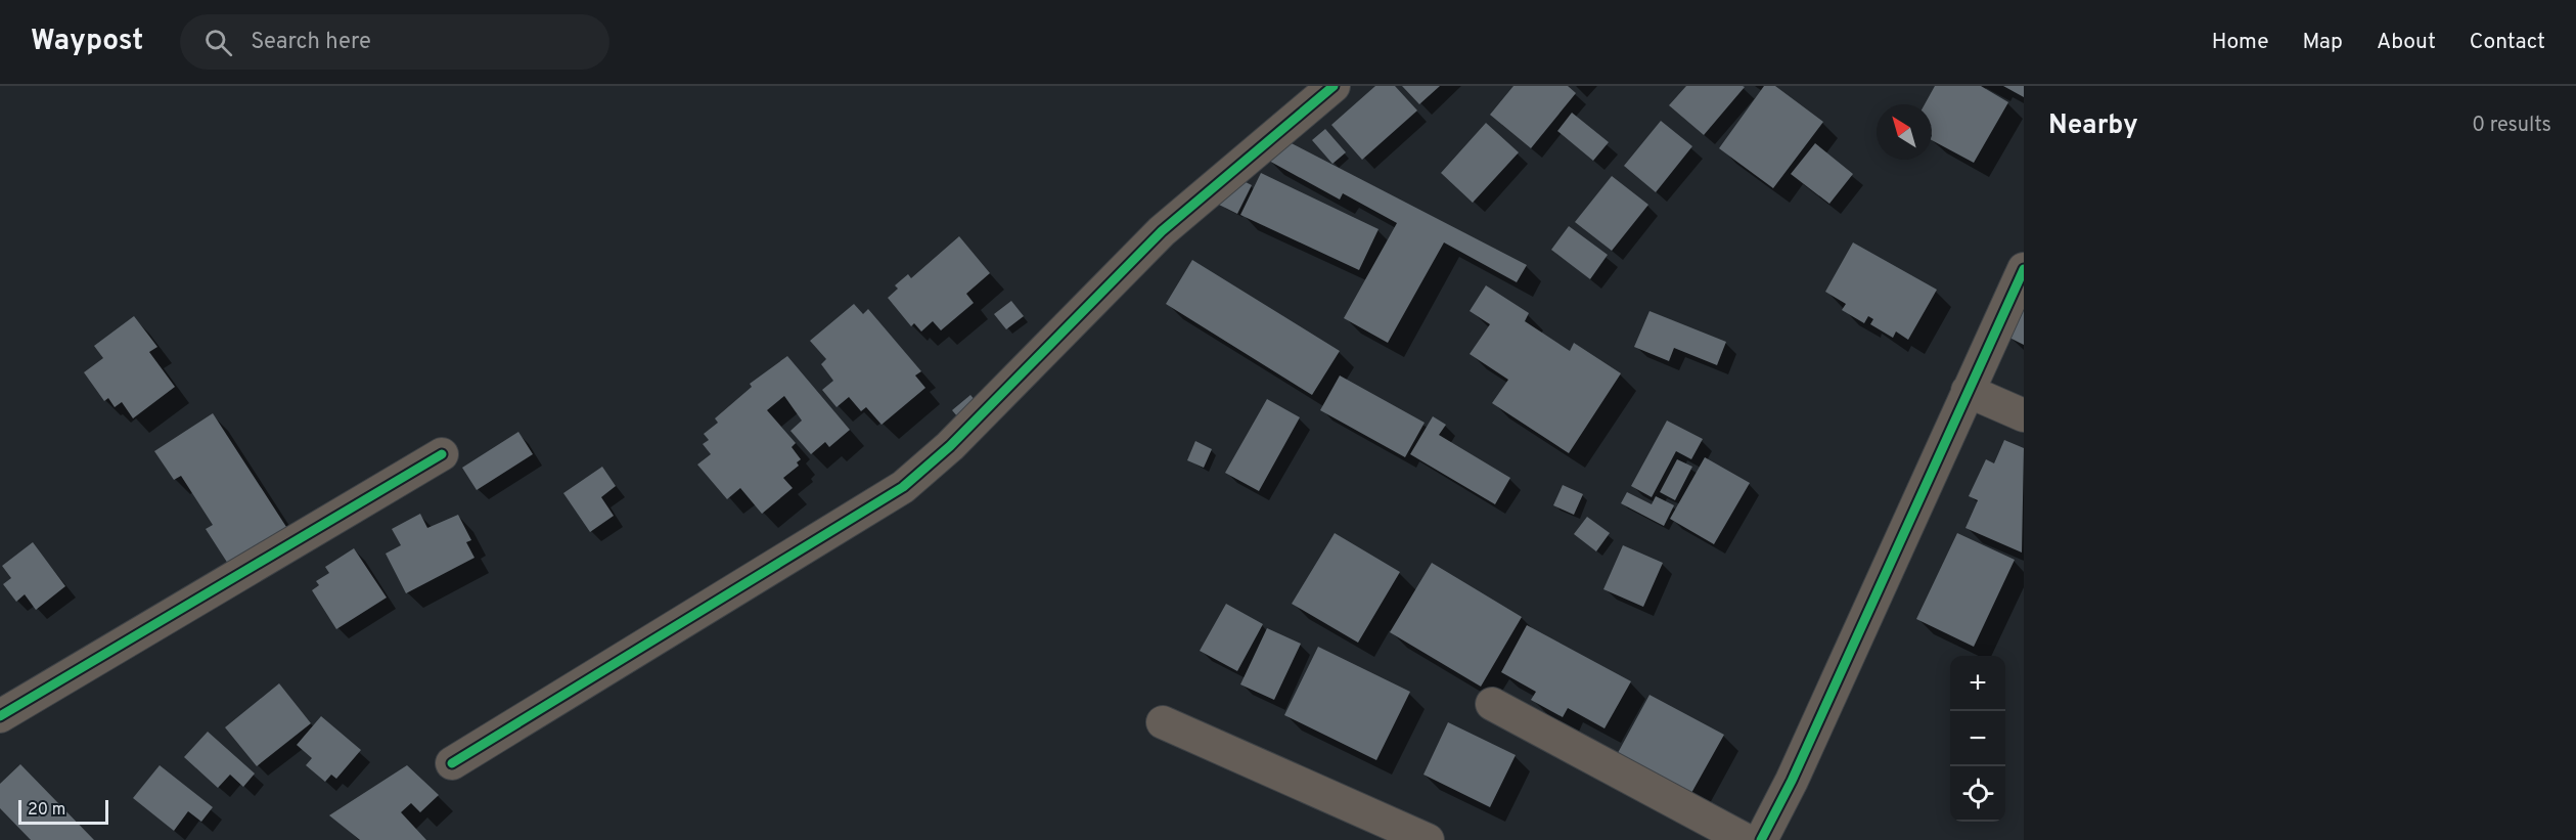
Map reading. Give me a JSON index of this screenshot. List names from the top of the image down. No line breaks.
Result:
{"scale_bar":"20 m","north":"top left","page":{"header":"Waypost","search":"Search here","nav":["Home","Map","About","Contact"],"heading":["Nearby","0 results"],"map_buttons":["+","−"],"scale":"20 m"}}
